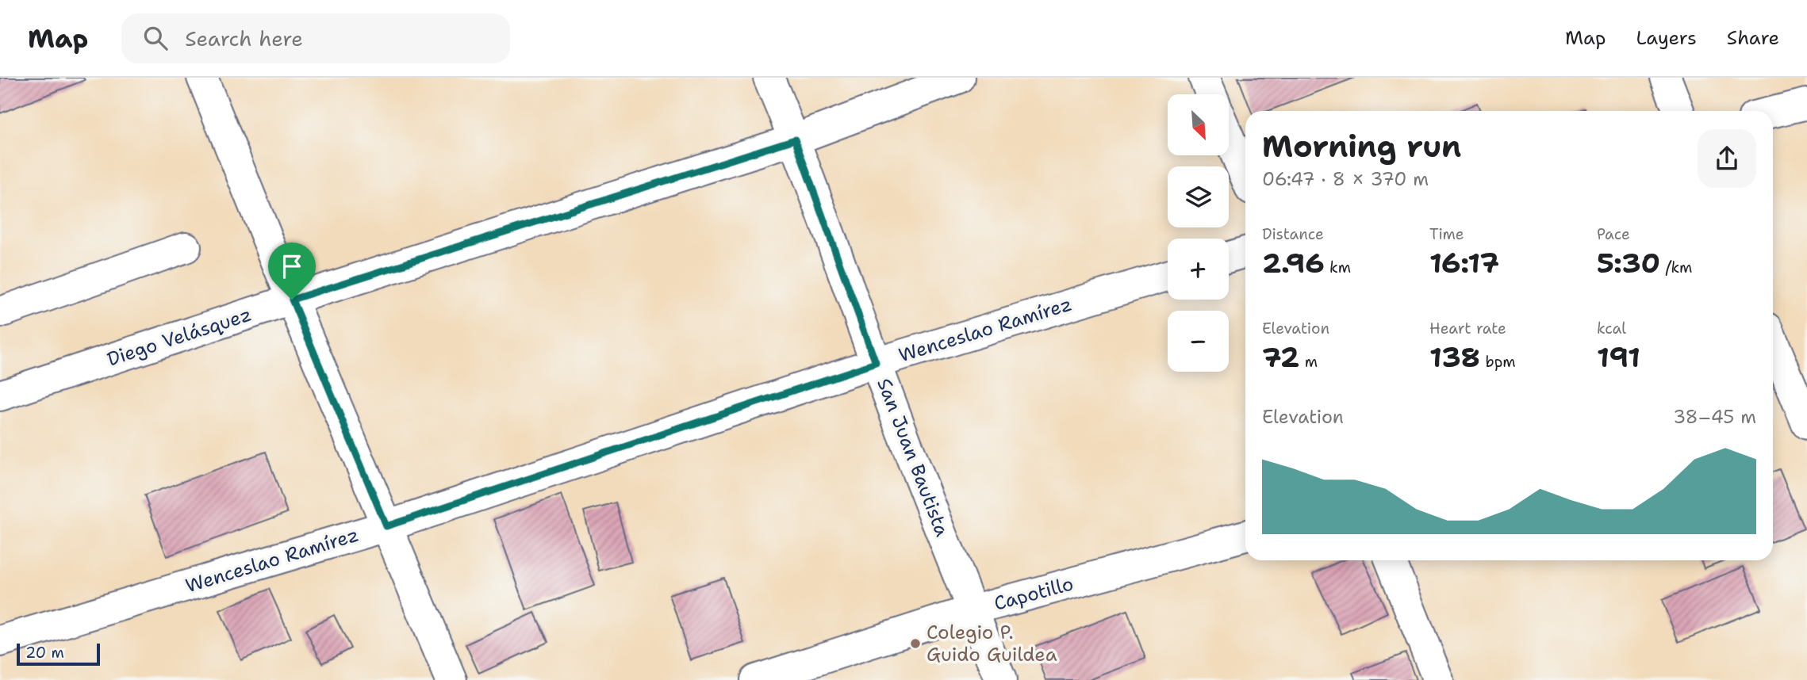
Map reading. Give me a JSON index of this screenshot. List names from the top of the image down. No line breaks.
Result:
{"streets":{"street":["Wenceslao Ramírez","Diego Velásquez","San Juan Bautista","Capotillo"]},"crossings":[["Wenceslao Ramírez","San Juan Bautista"],["Diego Velásquez","San Juan Bautista"],["San Juan Bautista","Capotillo"]],"places":["Colegio P. Guido Guildea"],"scale_bar":"20 m","north":"bottom right","page":{"header":"Map","search":"Search here","nav":["Map","Layers","Share"],"map_buttons":["+","−"],"heading":["Morning run","06:47 · 8 × 370 m"],"stats":[["Distance","2.96 km"],["Time","16:17"],["Pace","5:30 /km"],["Elevation","72 m"],["Heart rate","138 bpm"],["kcal","191"]],"chart":["Elevation","38–45 m"],"scale":"20 m"}}
